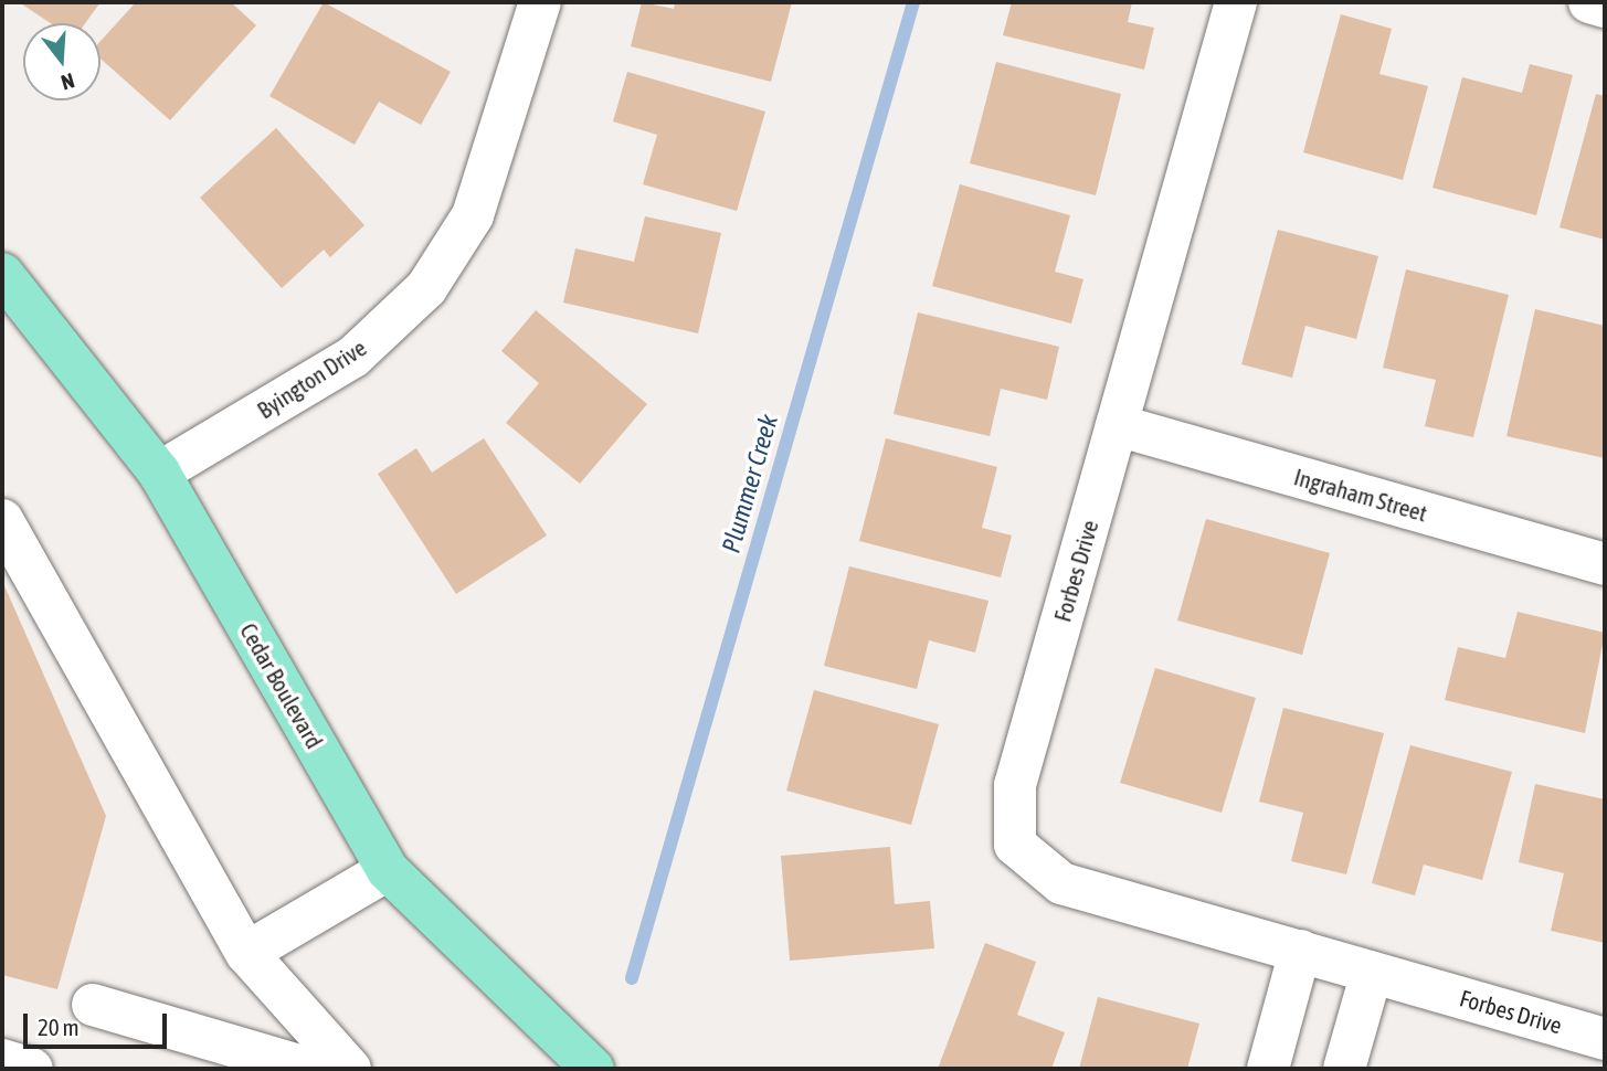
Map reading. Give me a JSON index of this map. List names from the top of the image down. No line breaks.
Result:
{"streets":{"main road":["Cedar Boulevard"],"street":["Byington Drive","Ingraham Street","Forbes Drive"]},"crossings":[["Byington Drive","Cedar Boulevard"],["Ingraham Street","Forbes Drive"]],"water":["Plummer Creek"],"scale_bar":"20 m","north":"bottom"}
